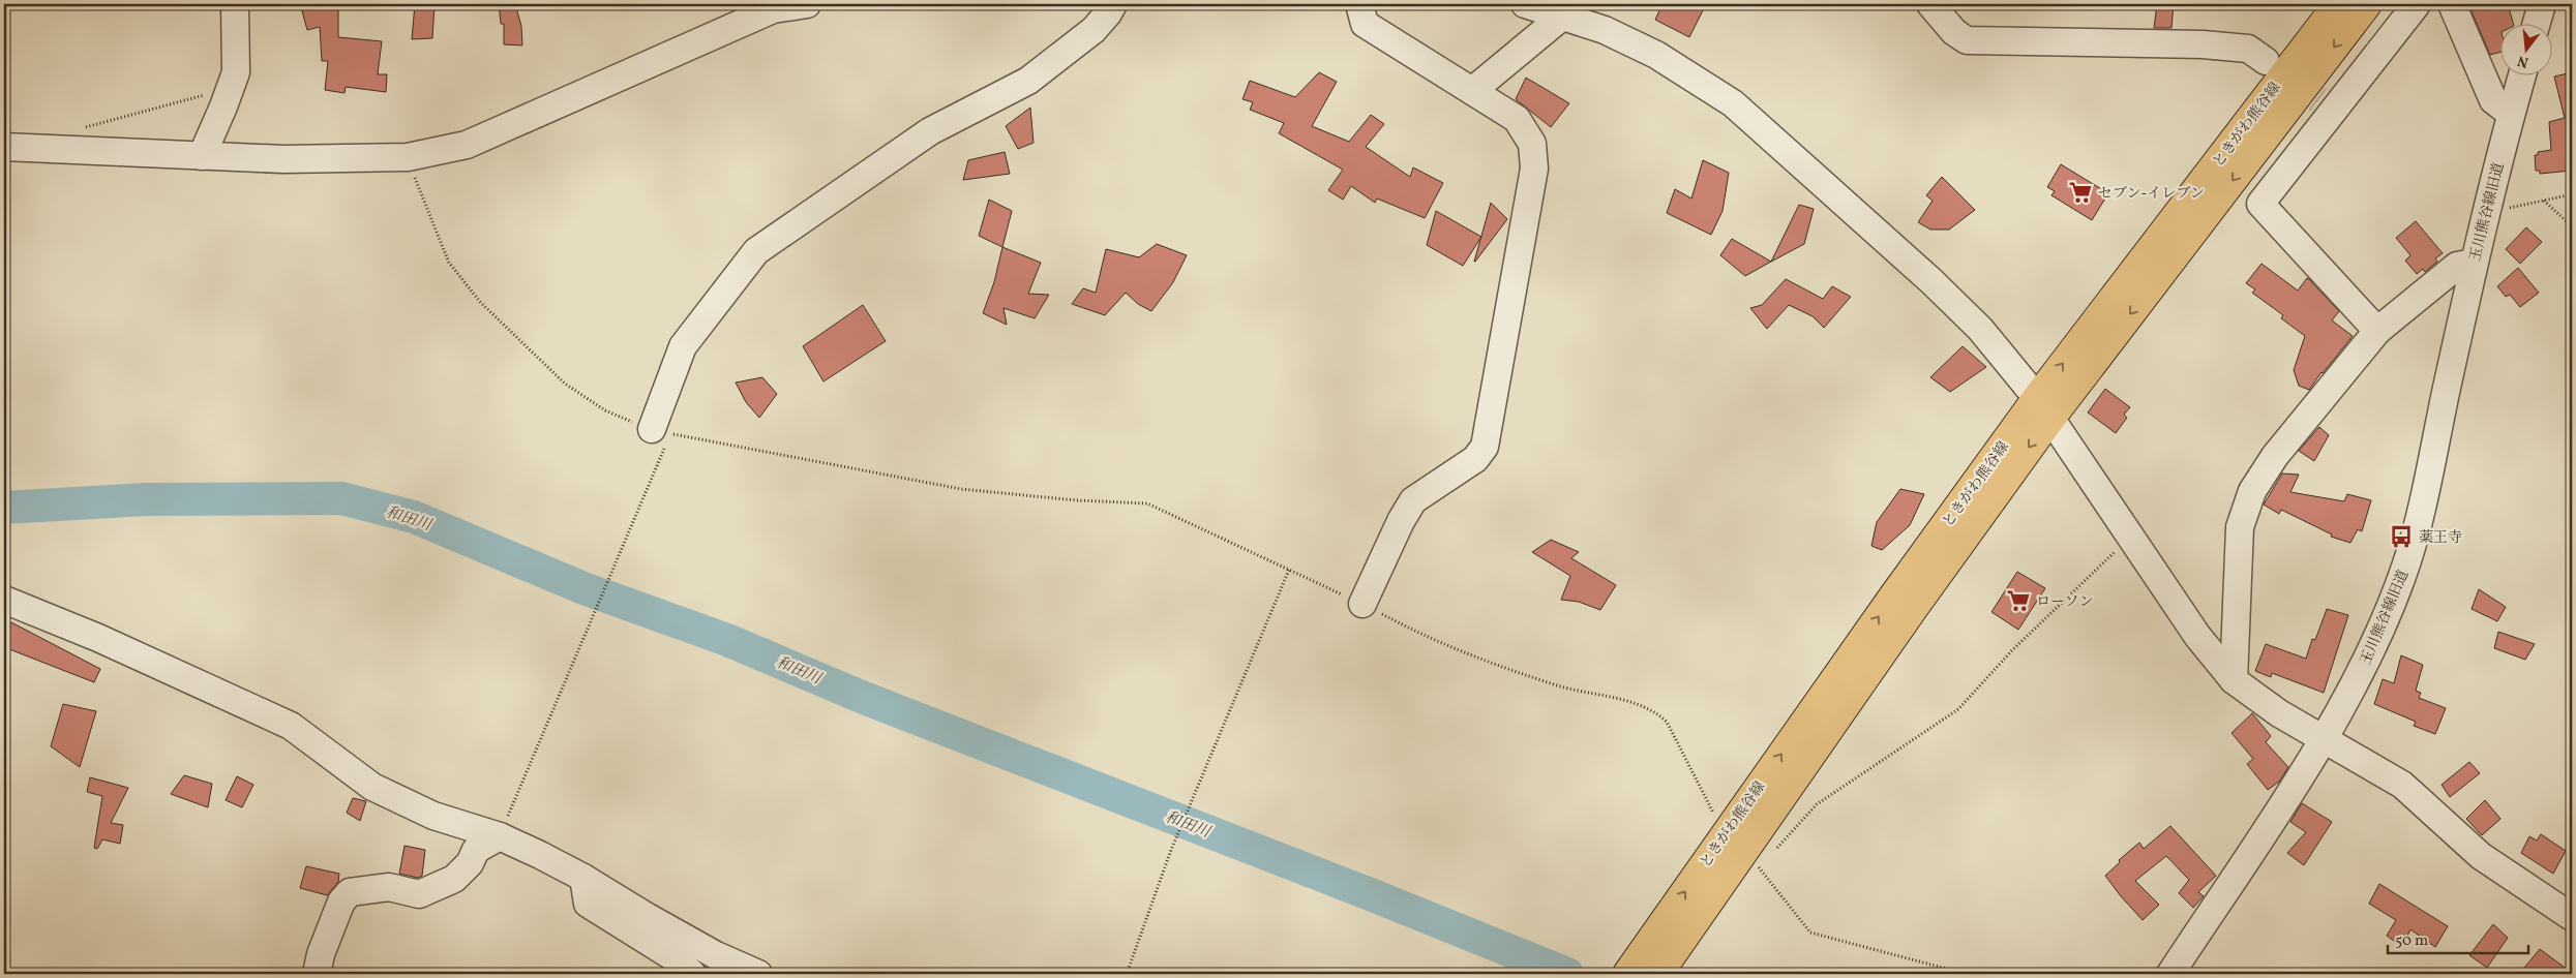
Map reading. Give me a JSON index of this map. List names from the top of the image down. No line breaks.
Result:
{"streets":{"main road":["ときがわ熊谷線"],"street":["玉川熊谷線旧道"]},"water":["和田川"],"places":{"supermarket":["セブン-イレブン","ローソン"],"bus stop":["薬王寺"]},"scale_bar":"50 m","north":"bottom"}
